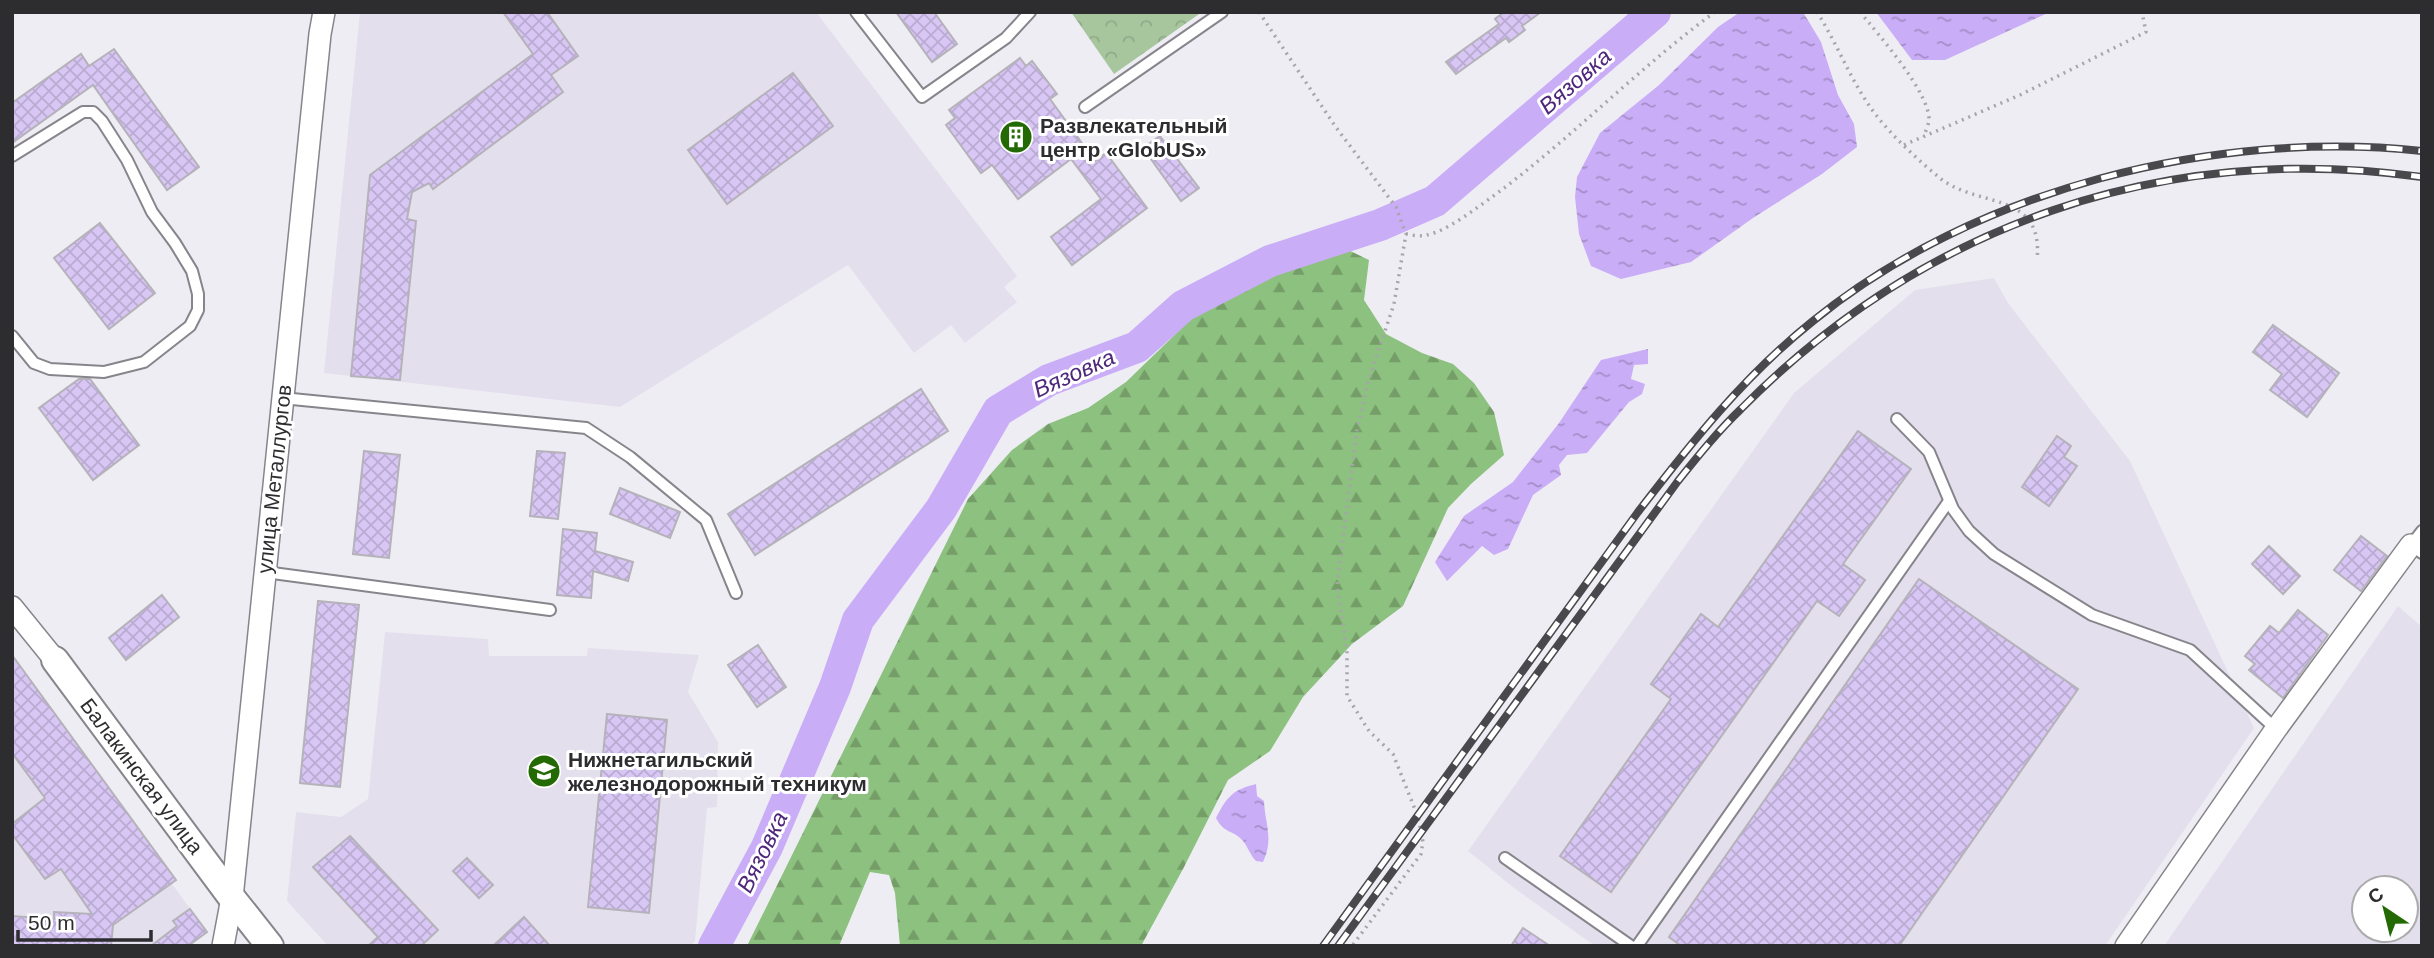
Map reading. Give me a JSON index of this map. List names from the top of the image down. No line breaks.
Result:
{"streets":{"street":["улица Металлургов","Балакинская улица"]},"crossings":[["улица Металлургов","Балакинская улица"]],"water":["Вязовка"],"places":{"building":["Развлекательный центр «GlobUS»"],"school or university":["Нижнетагильский железнодорожный техникум"]},"scale_bar":"50 m","north":"top left"}
